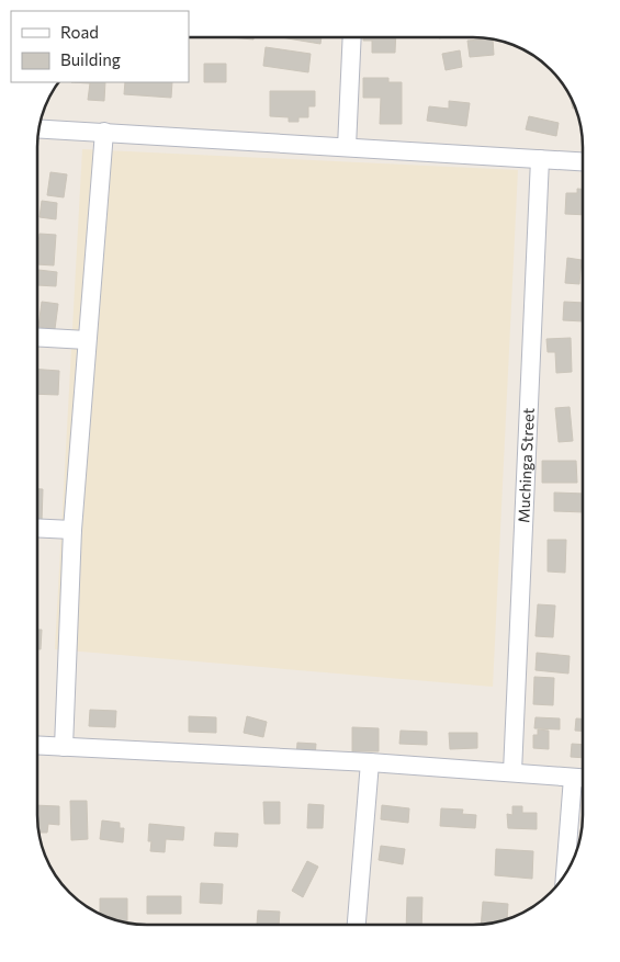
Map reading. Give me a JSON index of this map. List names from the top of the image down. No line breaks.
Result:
{"streets":{"street":["Muchinga Street"]},"legend":["Road","Building"]}
